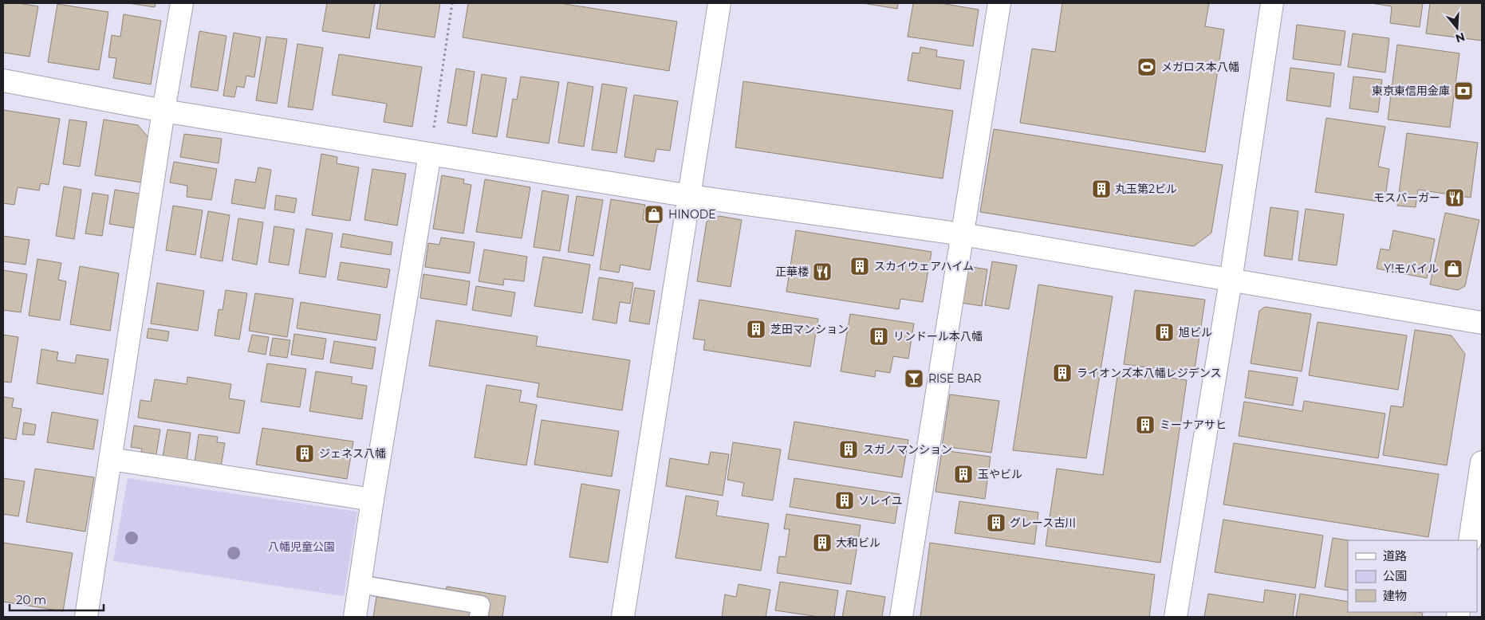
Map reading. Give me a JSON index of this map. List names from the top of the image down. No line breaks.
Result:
{"parks":["八幡児童公園"],"places":{"sports":["メガロス本八幡"],"bank":["東京東信用金庫"],"building":["丸玉第2ビル","スカイウェアハイム","芝田マンション","旭ビル","リンドール本八幡","ライオンズ本八幡レジデンス","ミーナアサヒ","スガノマンション","ジェネス八幡","玉やビル","ソレイユ","グレース古川","大和ビル"],"restaurant":["モスバーガー","正華楼"],"shop":["HINODE","Y!モバイル"],"bar":["RISE BAR"]},"legend":["道路","公園","建物"],"scale_bar":"20 m","north":"bottom"}
